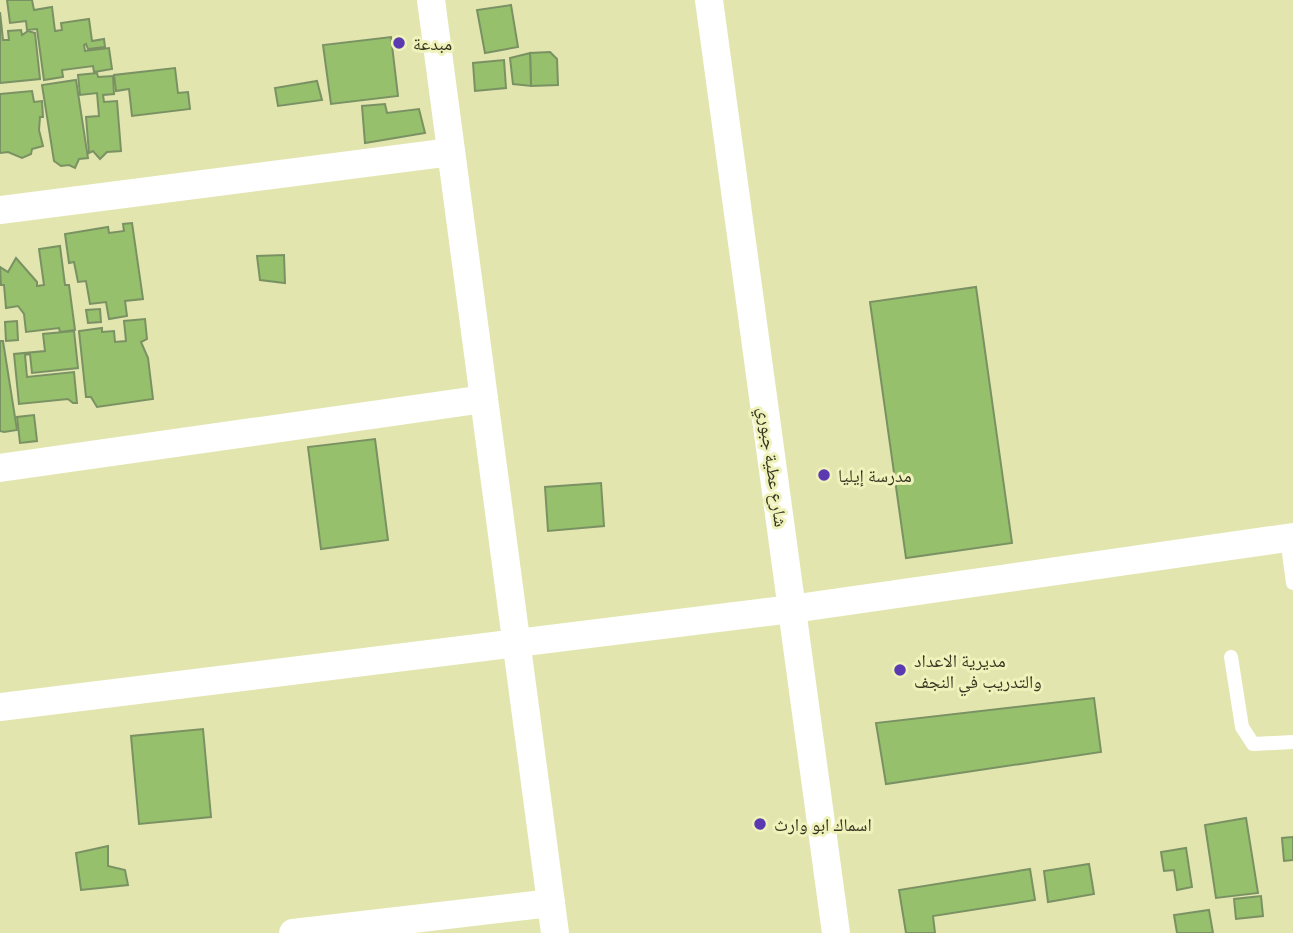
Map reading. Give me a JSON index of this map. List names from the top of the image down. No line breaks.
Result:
{"streets":{"street":["شارع عطية جبوري"]},"places":["مبدعة","مدرسة إيليا","مديرية الاعداد والتدريب في النجف","اسماك ابو وارث"]}
